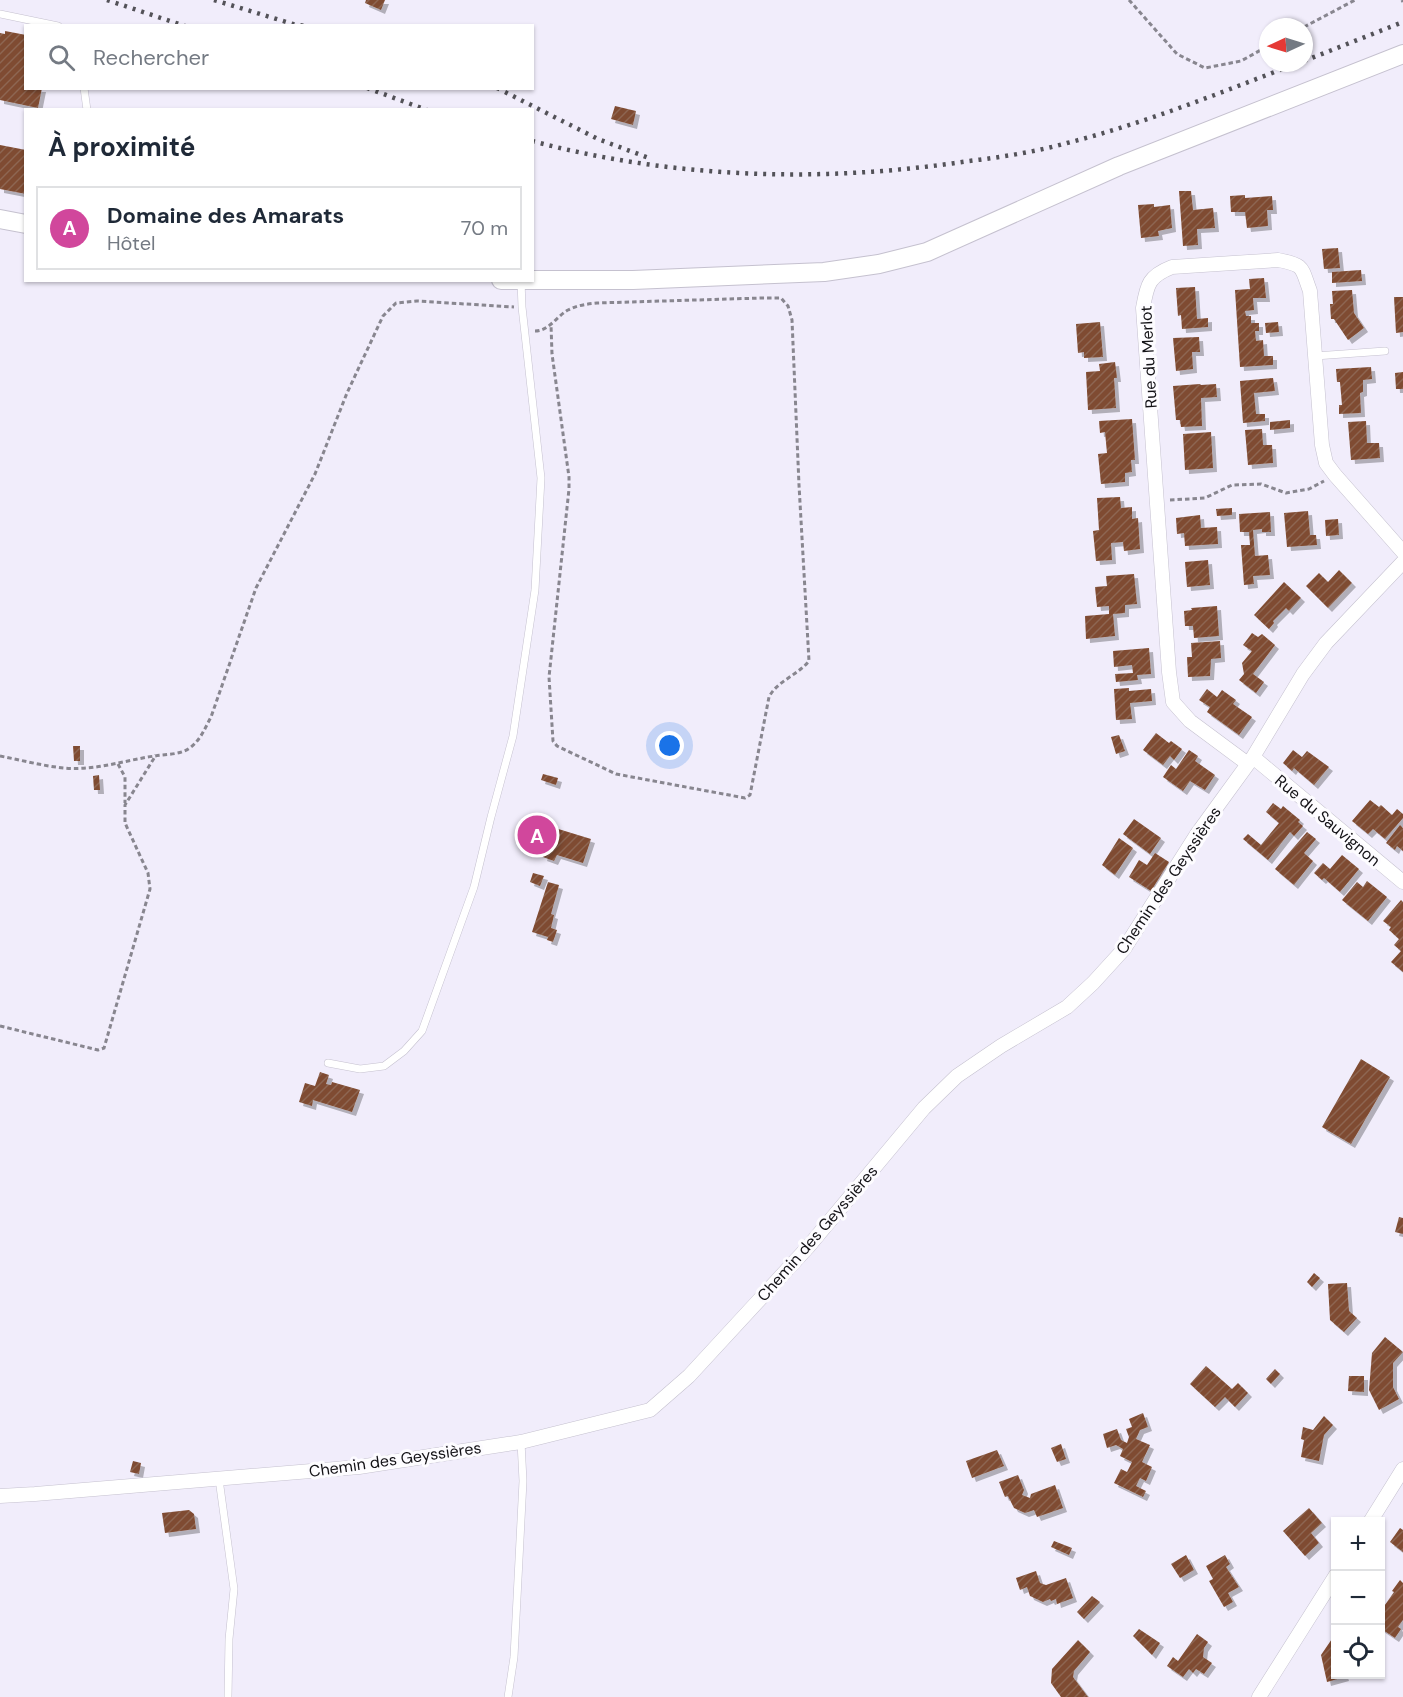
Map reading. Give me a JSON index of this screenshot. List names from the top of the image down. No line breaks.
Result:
{"streets":{"street":["Rue du Merlot","Rue du Sauvignon","Chemin des Geyssières"]},"crossings":[["Rue du Merlot","Rue du Sauvignon"],["Rue du Merlot","Chemin des Geyssières"],["Rue du Sauvignon","Chemin des Geyssières"]],"north":"left","page":{"search":"Rechercher","heading":"À proximité","list":[{"mark":"A","name":"Domaine des Amarats","note":"Hôtel","value":"70 m"}],"pins":"A","map_buttons":["+","−"]}}
